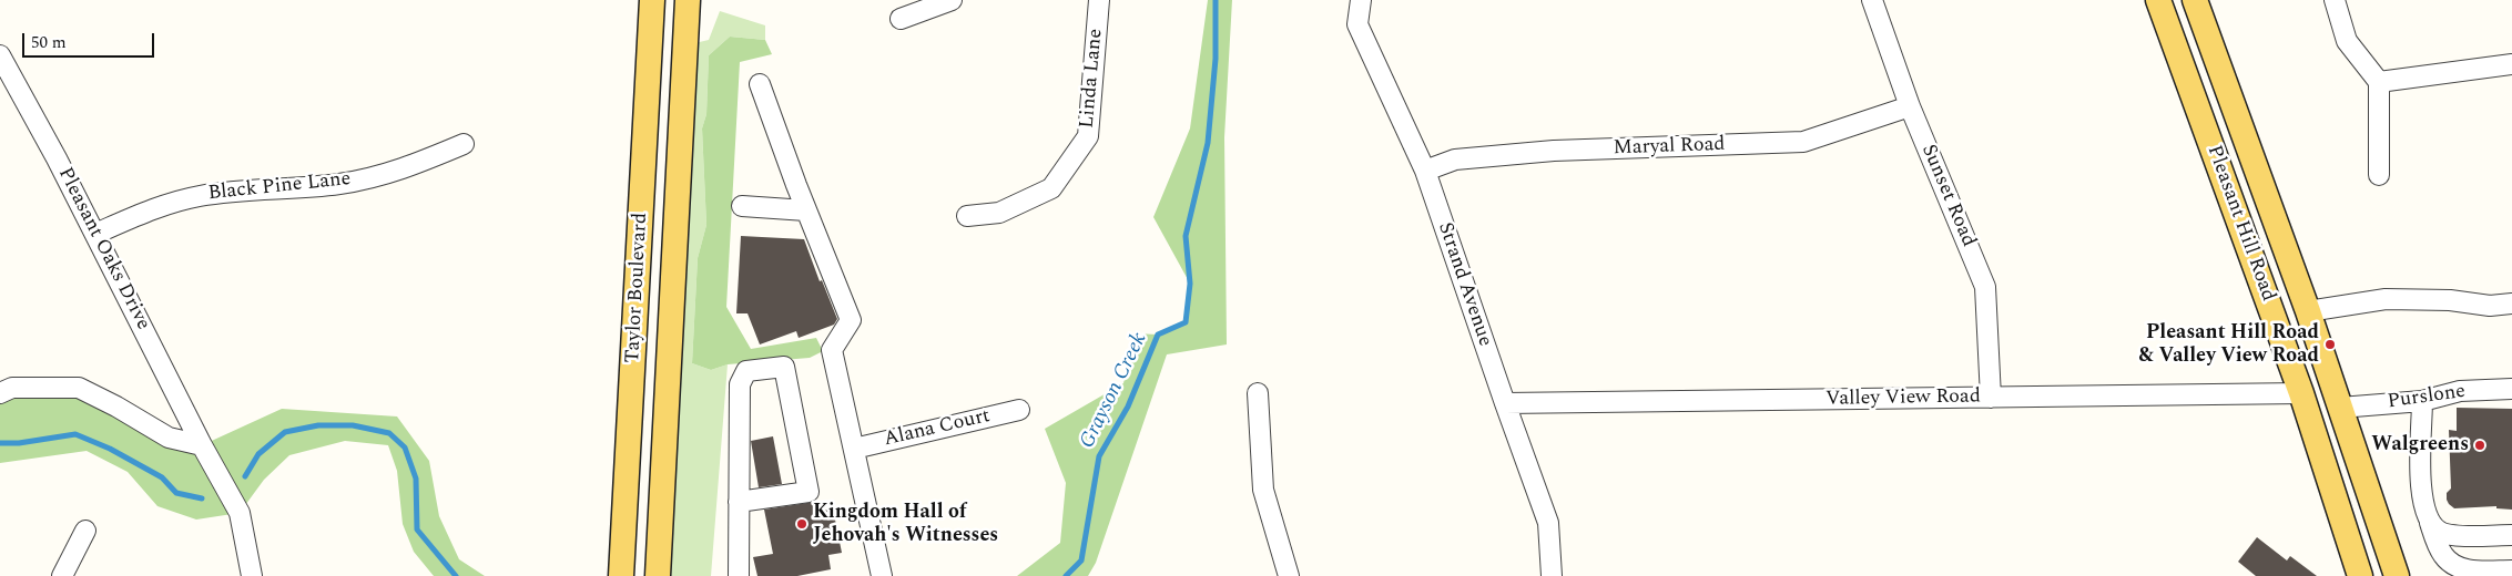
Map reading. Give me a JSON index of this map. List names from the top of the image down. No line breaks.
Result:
{"streets":{"main road":["Pleasant Hill Road","Taylor Boulevard"],"street":["Linda Lane","Maryal Road","Black Pine Lane","Sunset Road","Pleasant Oaks Drive","Strand Avenue","Purslone","Valley View Road","Alana Court"]},"crossings":[["Maryal Road","Sunset Road"],["Maryal Road","Strand Avenue"],["Black Pine Lane","Pleasant Oaks Drive"],["Sunset Road","Valley View Road"],["Pleasant Hill Road","Purslone"],["Pleasant Hill Road","Valley View Road"],["Strand Avenue","Valley View Road"]],"water":["Grayson Creek"],"places":["Pleasant Hill Road & Valley View Road","Walgreens","Kingdom Hall of Jehovah's Witnesses"],"scale_bar":"50 m"}
